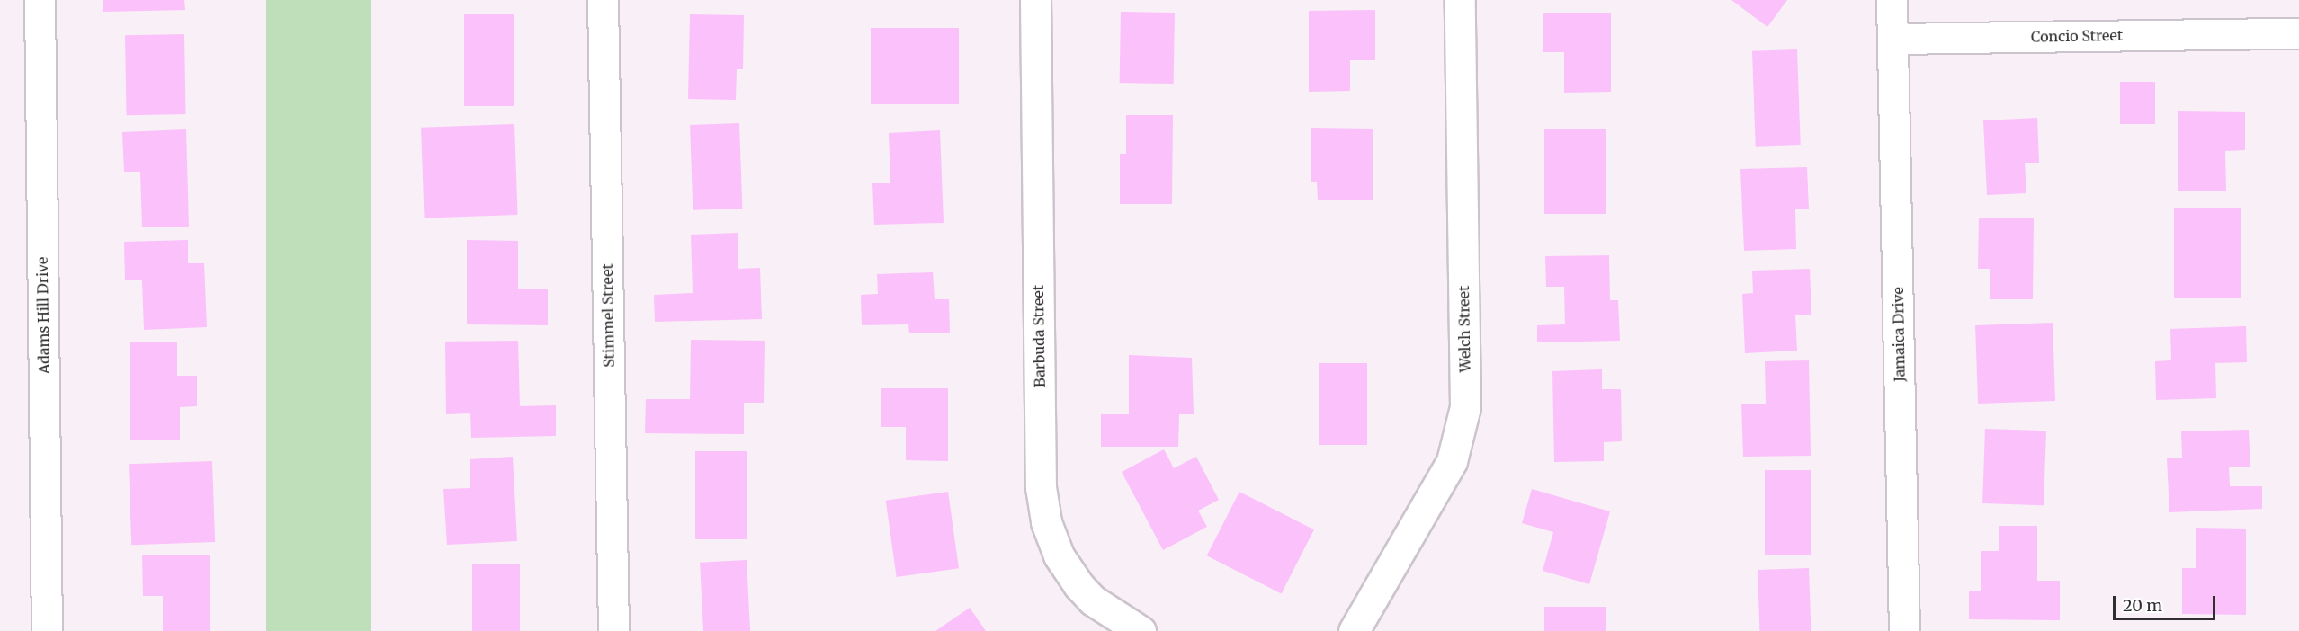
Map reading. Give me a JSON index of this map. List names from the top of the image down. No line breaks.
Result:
{"streets":{"street":["Concio Street","Adams Hill Drive","Stimmel Street","Welch Street","Jamaica Drive","Barbuda Street"]},"crossings":[["Concio Street","Jamaica Drive"]],"scale_bar":"20 m"}
